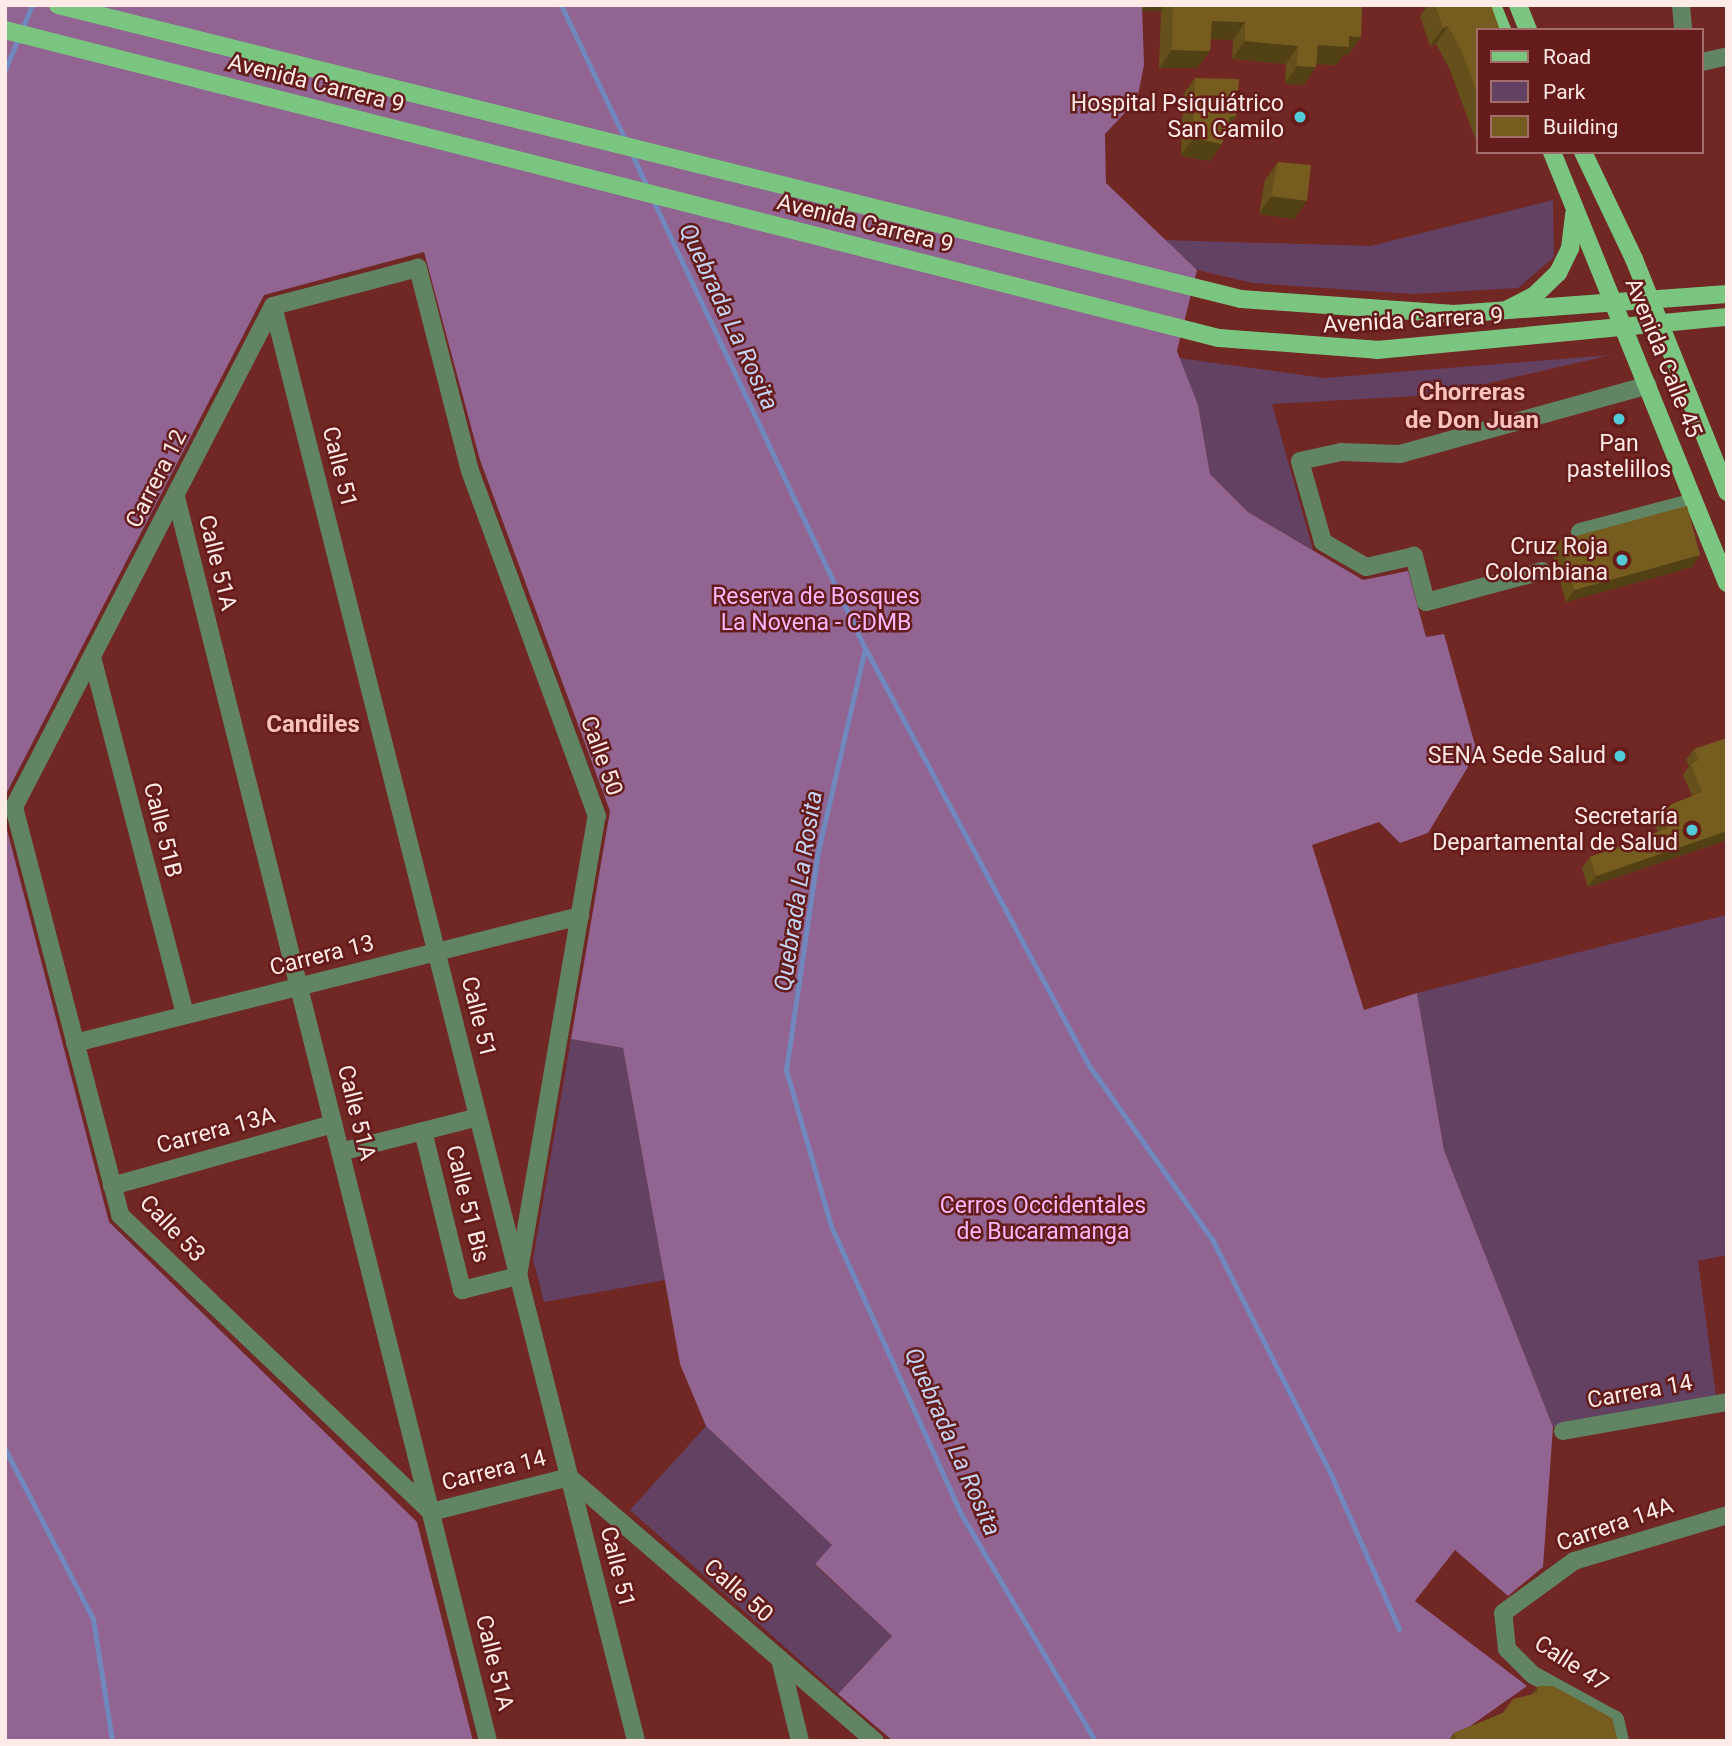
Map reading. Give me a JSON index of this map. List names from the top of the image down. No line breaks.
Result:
{"streets":{"main road":["Avenida Carrera 9","Avenida Calle 45"],"street":["Calle 51","Carrera 12","Calle 51A","Calle 50","Calle 51B","Carrera 13","Carrera 13A","Calle 51 Bis","Calle 53","Carrera 14","Carrera 14A","Calle 47"]},"crossings":[["Avenida Carrera 9","Avenida Calle 45"],["Calle 51","Carrera 12"],["Calle 51","Calle 50"],["Calle 51","Carrera 13"],["Calle 51","Calle 51 Bis"],["Calle 51","Carrera 14"],["Carrera 12","Calle 51A"],["Carrera 12","Calle 50"],["Carrera 12","Calle 51B"],["Carrera 12","Calle 53"],["Calle 51A","Carrera 13"],["Calle 51A","Carrera 13A"],["Calle 51A","Calle 53"],["Calle 51A","Carrera 14"],["Calle 50","Carrera 13"],["Calle 50","Calle 51 Bis"],["Calle 50","Carrera 14"],["Calle 51B","Carrera 13"],["Carrera 13","Calle 53"],["Carrera 13A","Calle 53"],["Calle 53","Carrera 14"],["Carrera 14A","Calle 47"]],"districts":["Chorreras de Don Juan","Candiles"],"water":["Quebrada La Rosita"],"parks":["Reserva de Bosques La Novena - CDMB","Cerros Occidentales de Bucaramanga"],"places":["Hospital Psiquiátrico San Camilo","Pan pastelillos","Cruz Roja Colombiana","SENA Sede Salud","Secretaría Departamental de Salud"],"legend":["Road","Park","Building"]}
